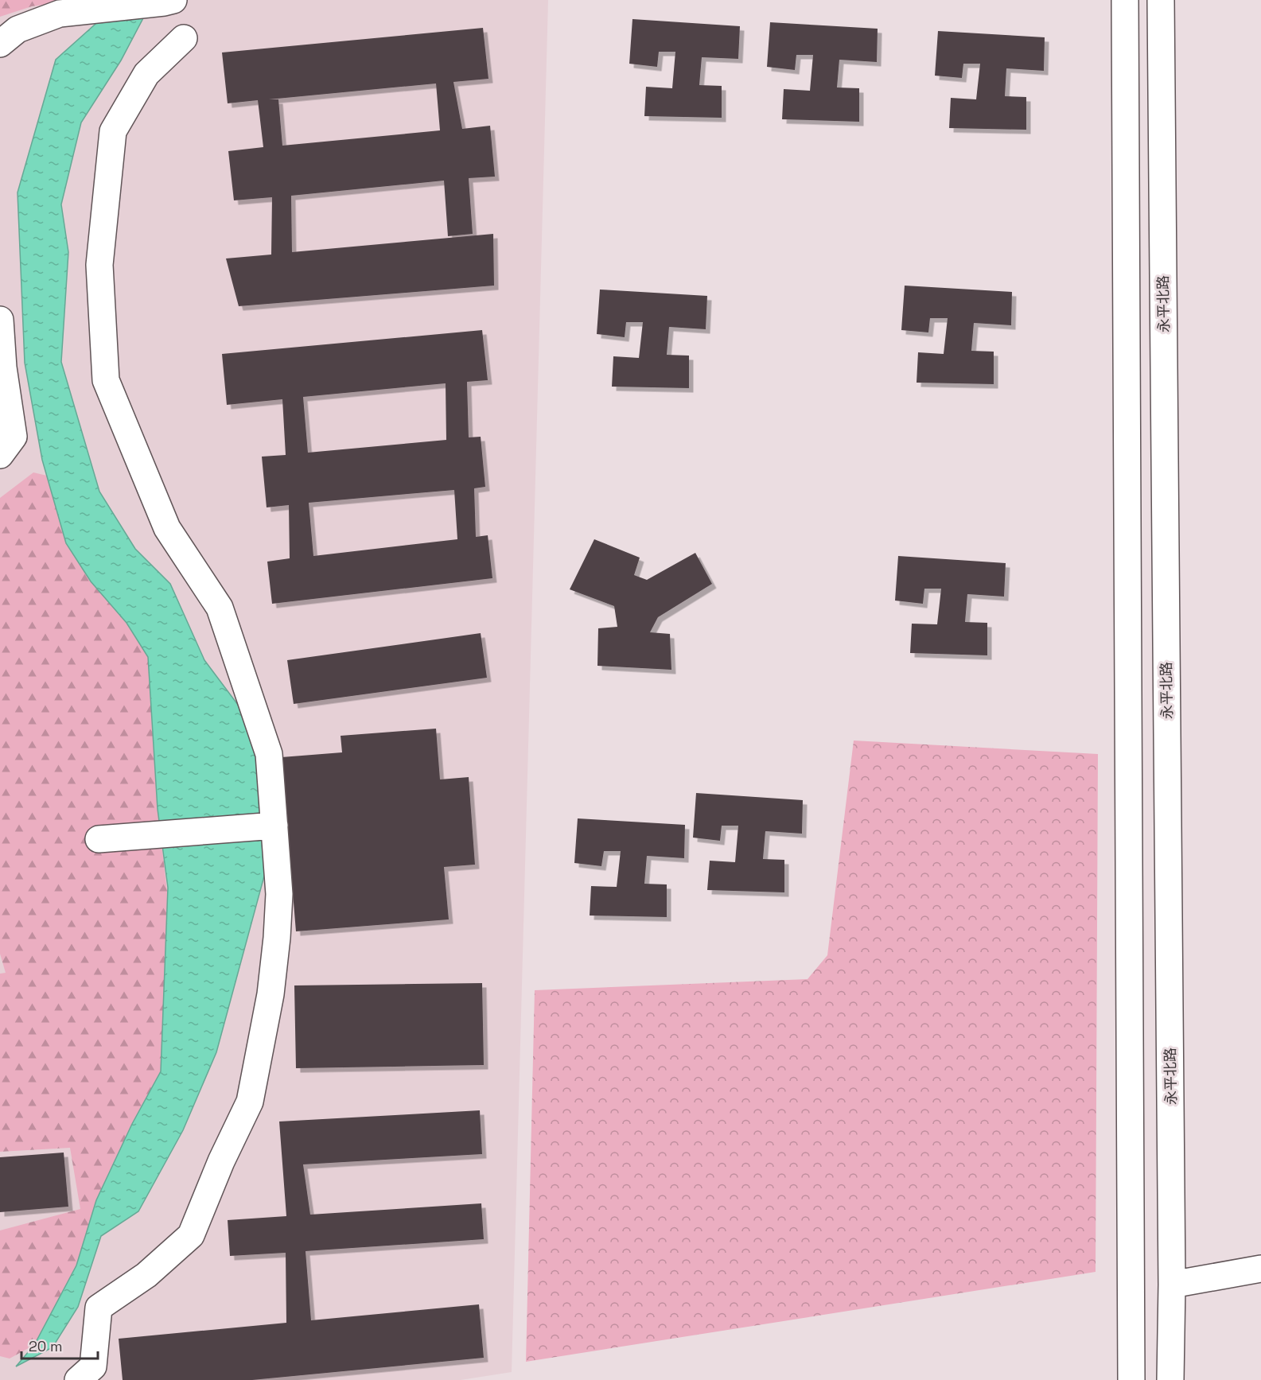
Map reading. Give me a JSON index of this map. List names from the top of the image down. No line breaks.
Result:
{"streets":{"street":["永平北路"]},"scale_bar":"20 m"}
